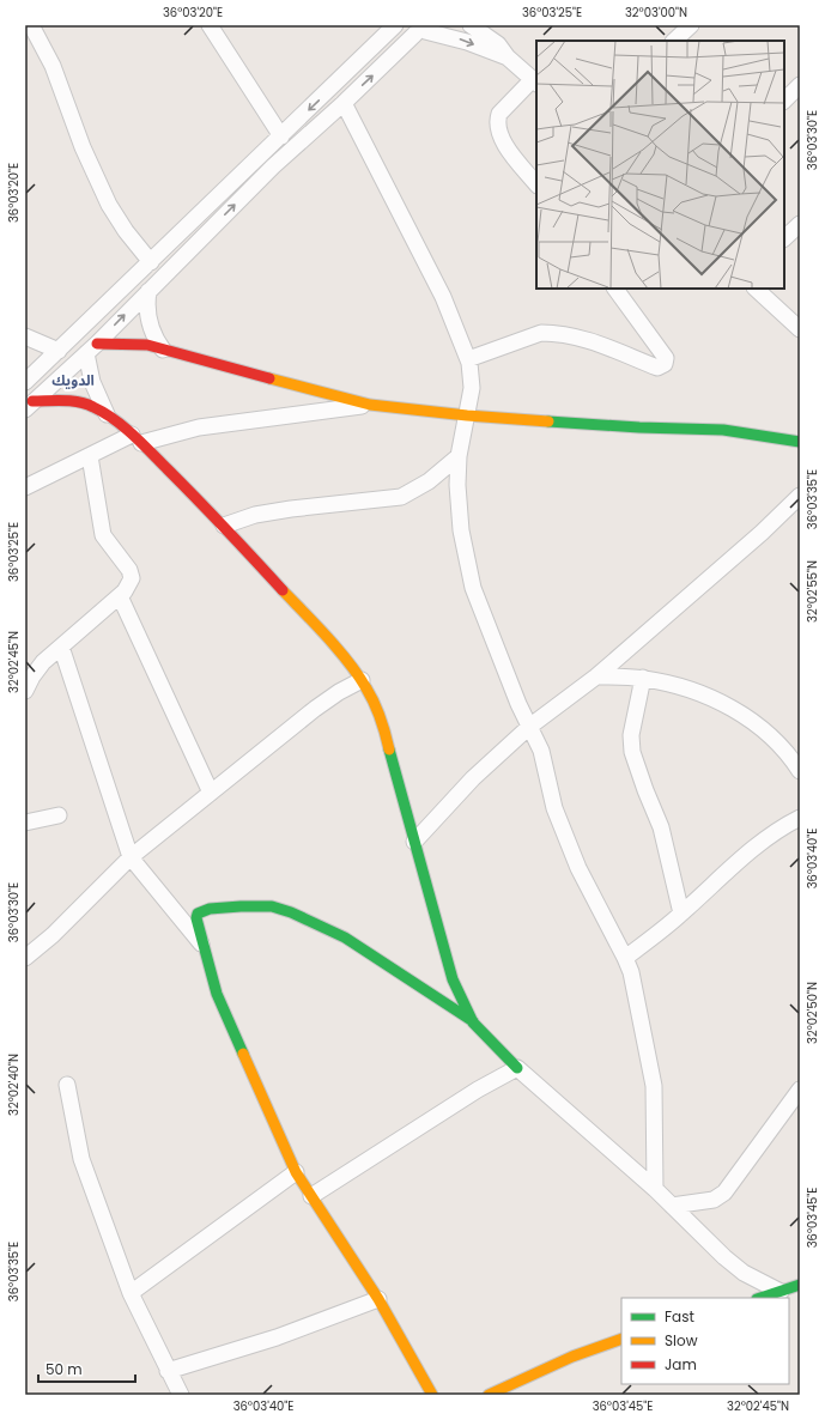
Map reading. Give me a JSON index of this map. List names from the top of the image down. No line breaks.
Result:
{"districts":["الدويك"],"legend":["Fast","Slow","Jam"],"scale_bar":"50 m","coordinates":["36°03'20\"E","36°03'25\"E","32°03'00\"N","36°03'30\"E","36°03'35\"E","32°02'55\"N","32°02'45\"N","36°03'40\"E","32°02'50\"N","32°02'40\"N","36°03'45\"E"]}
